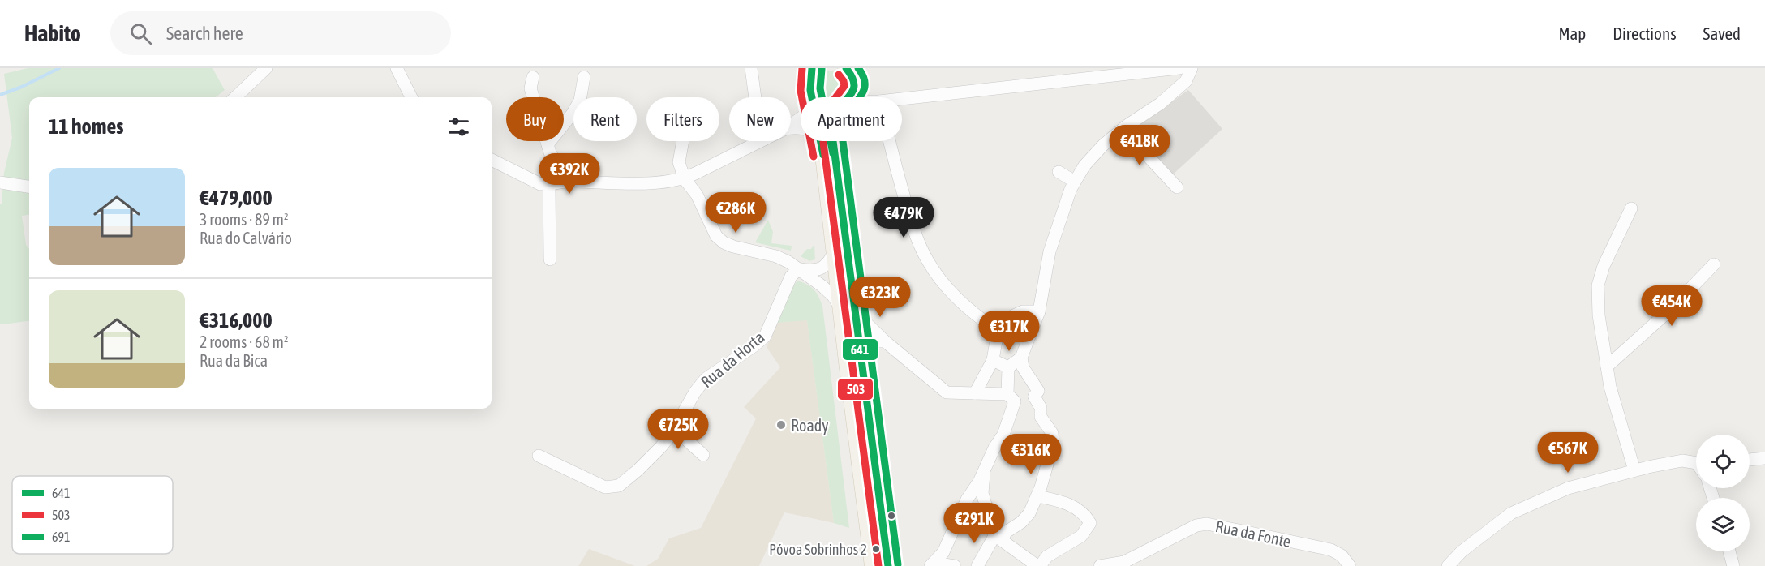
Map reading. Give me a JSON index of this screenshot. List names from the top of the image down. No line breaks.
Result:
{"streets":{"street":["Rua da Horta","Rua da Fonte"]},"places":["Roady","Póvoa Sobrinhos 2"],"lines":["transit line 641","transit line 503","transit line 691"],"legend":["641","503","691"],"page":{"header":"Habito","search":"Search here","nav":["Map","Directions","Saved"],"chip":["Buy","Rent","Filters","New","Apartment"],"heading":"11 homes","price":["€418K","€392K","€286K","€479K","€323K","€454K","€317K","€725K","€567K","€316K","€291K"],"list":[{"name":"€479,000","note":"3 rooms · 89 m² · Rua do Calvário"},{"name":"€316,000","note":"2 rooms · 68 m² · Rua da Bica"}]}}
